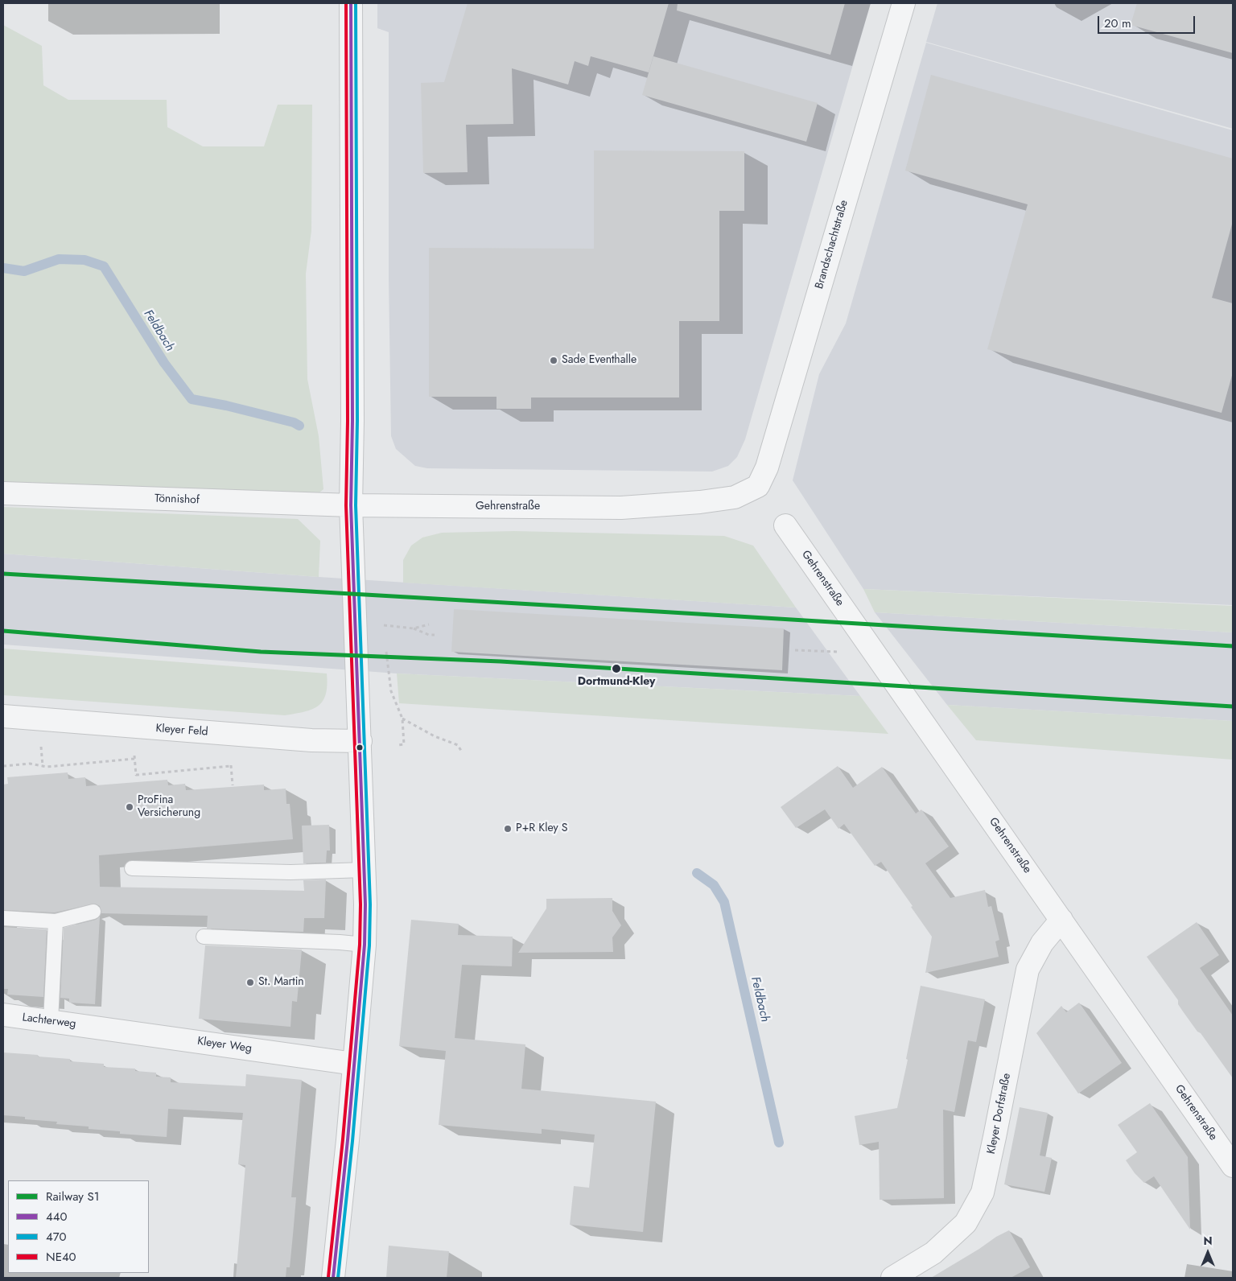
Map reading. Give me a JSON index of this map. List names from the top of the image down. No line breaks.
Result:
{"streets":{"street":["Brandschachtstraße","Tönnishof","Gehrenstraße","Kleyer Feld","Lachterweg","Kleyer Weg","Kleyer Dorfstraße"]},"crossings":[["Brandschachtstraße","Gehrenstraße"],["Tönnishof","Gehrenstraße"],["Gehrenstraße","Kleyer Dorfstraße"],["Lachterweg","Kleyer Weg"]],"water":["Feldbach"],"places":["Sade Eventhalle","Dortmund-Kley","ProFina Versicherung","P+R Kley S","St. Martin"],"lines":["transit line 440","transit line 470","transit line NE40","rail line S1"],"legend":["Railway S1","440","470","NE40"],"scale_bar":"20 m","north":"top"}
